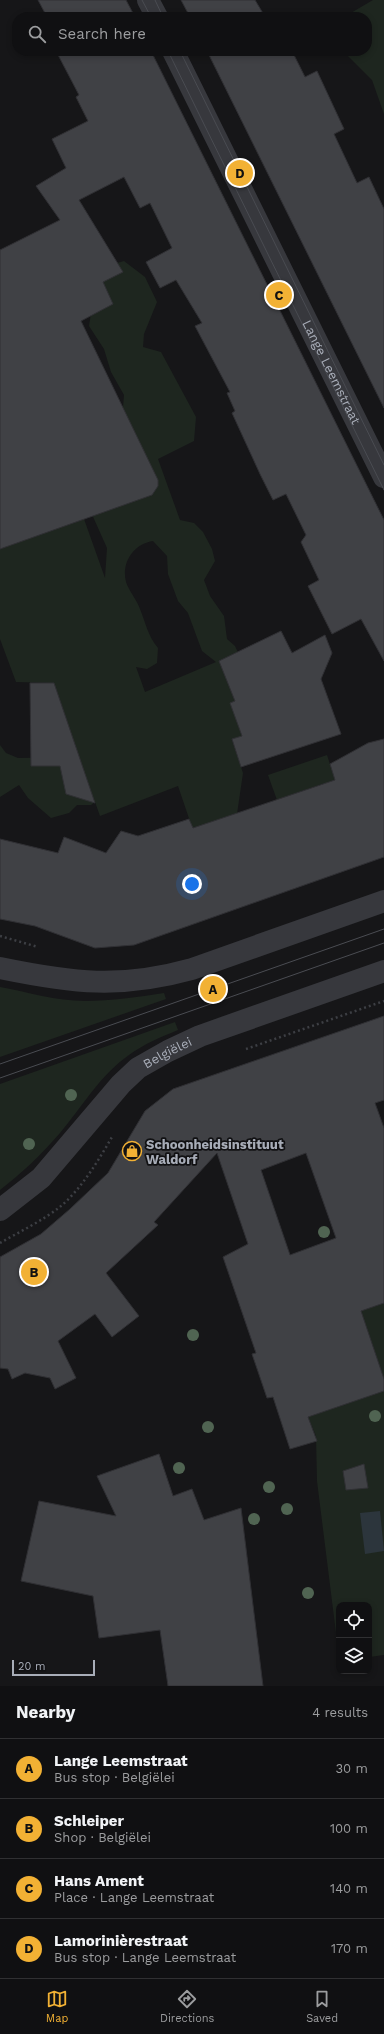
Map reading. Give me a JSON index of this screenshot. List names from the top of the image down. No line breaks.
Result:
{"streets":{"street":["Lange Leemstraat","Belgiëlei"]},"places":{"shop":["Schoonheidsinstituut Waldorf"]},"scale_bar":"20 m","page":{"search":"Search here","pins":["D","C","A","B"],"scale":"20 m","heading":["Nearby","4 results"],"list":[{"mark":"A","name":"Lange Leemstraat","note":"Bus stop · Belgiëlei","value":"30 m"},{"mark":"B","name":"Schleiper","note":"Shop · Belgiëlei","value":"100 m"},{"mark":"C","name":"Hans Ament","note":"Place · Lange Leemstraat","value":"140 m"},{"mark":"D","name":"Lamorinièrestraat","note":"Bus stop · Lange Leemstraat","value":"170 m"}],"nav":["Map","Directions","Saved"]}}
